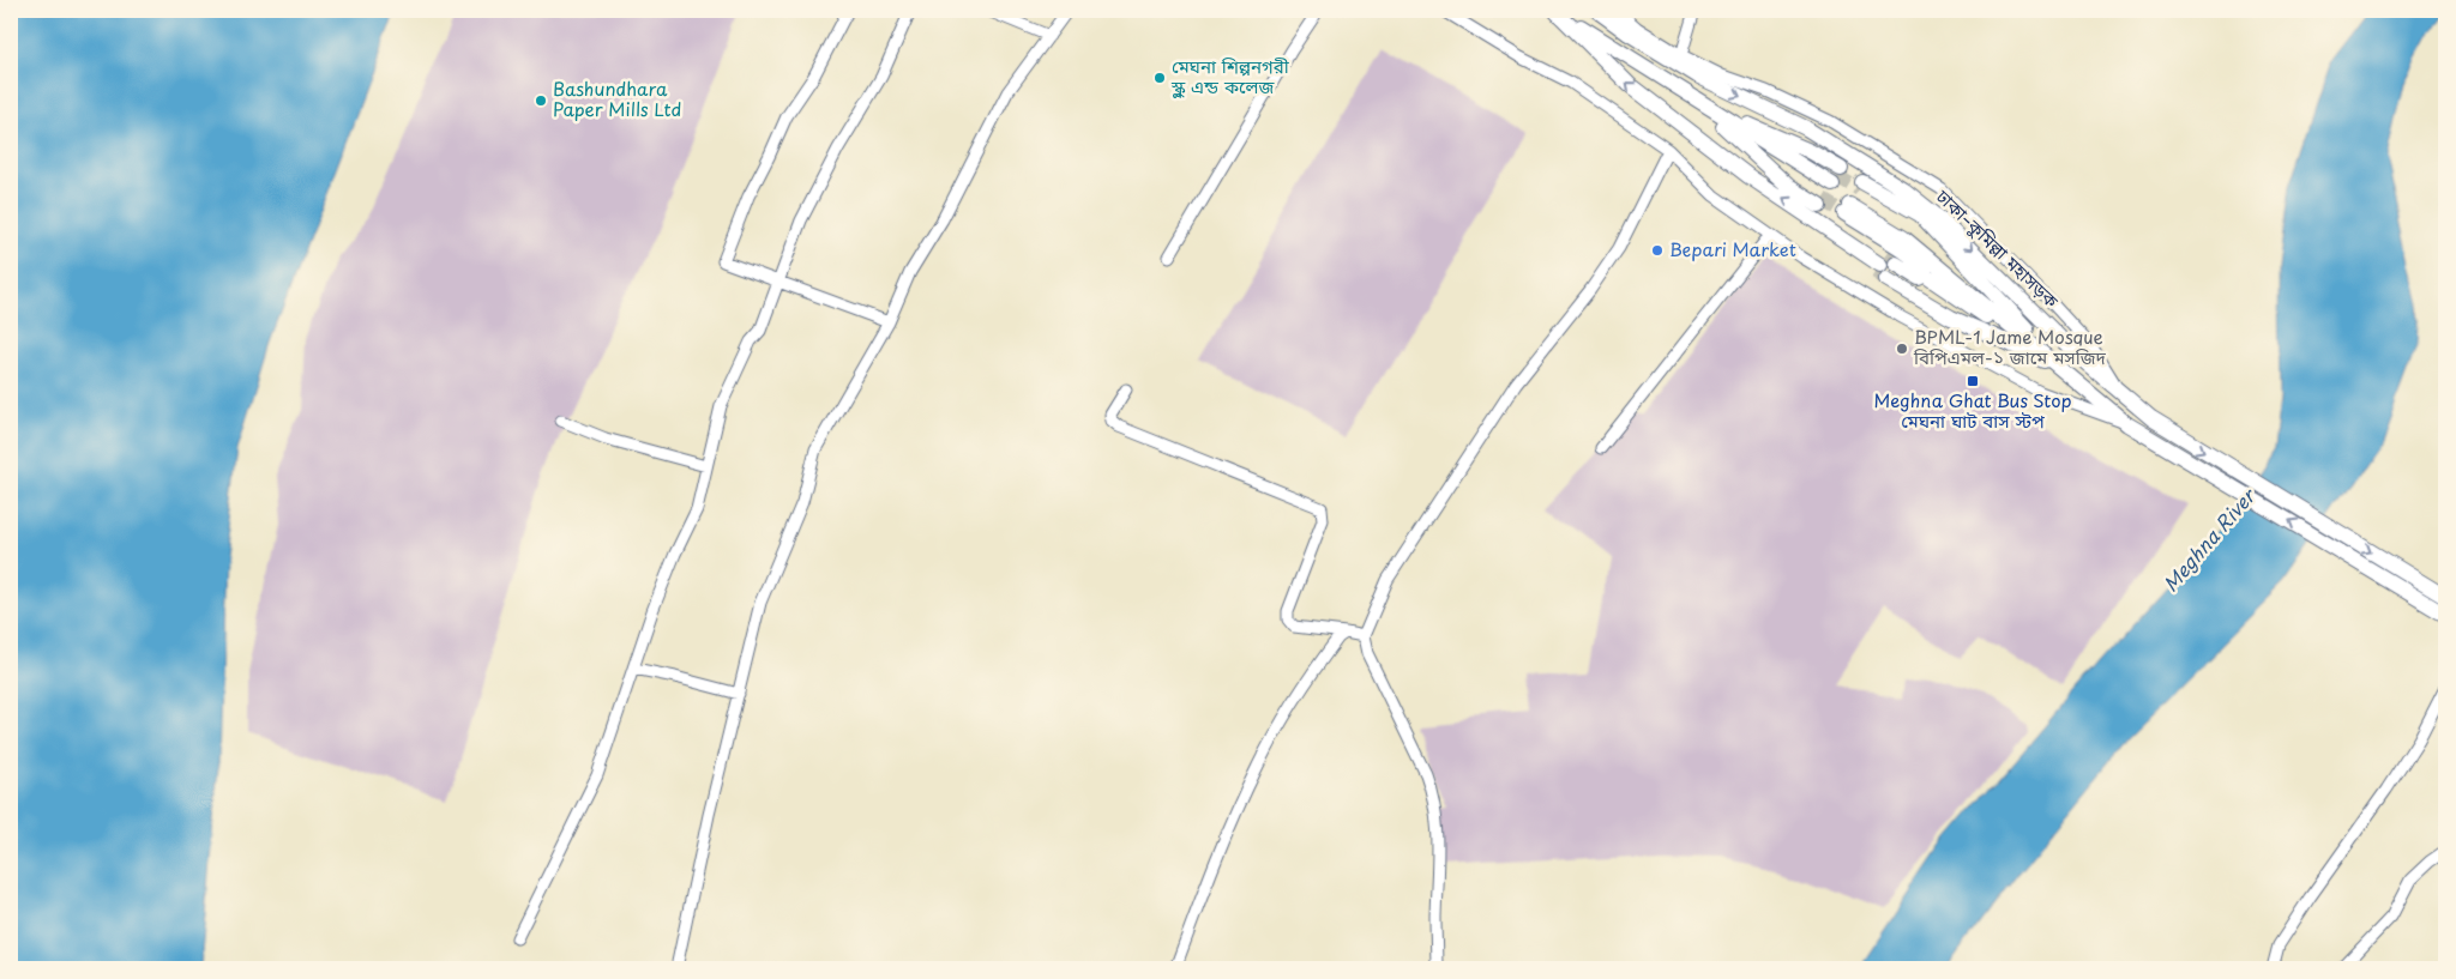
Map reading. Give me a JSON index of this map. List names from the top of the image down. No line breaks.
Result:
{"streets":{"highway":["ঢাকা–কুমিল্লা মহাসড়ক"]},"water":["Meghna River"],"places":{"other":["মেঘনা শিল্পনগরী স্কুল এন্ড কলেজ","Bashundhara Paper Mills Ltd","Bepari Market","BPML-1 Jame Mosque বিপিএমল-১ জামে মসজিদ"],"transit":["Meghna Ghat Bus Stop মেঘনা ঘাট বাস স্টপ"]}}
